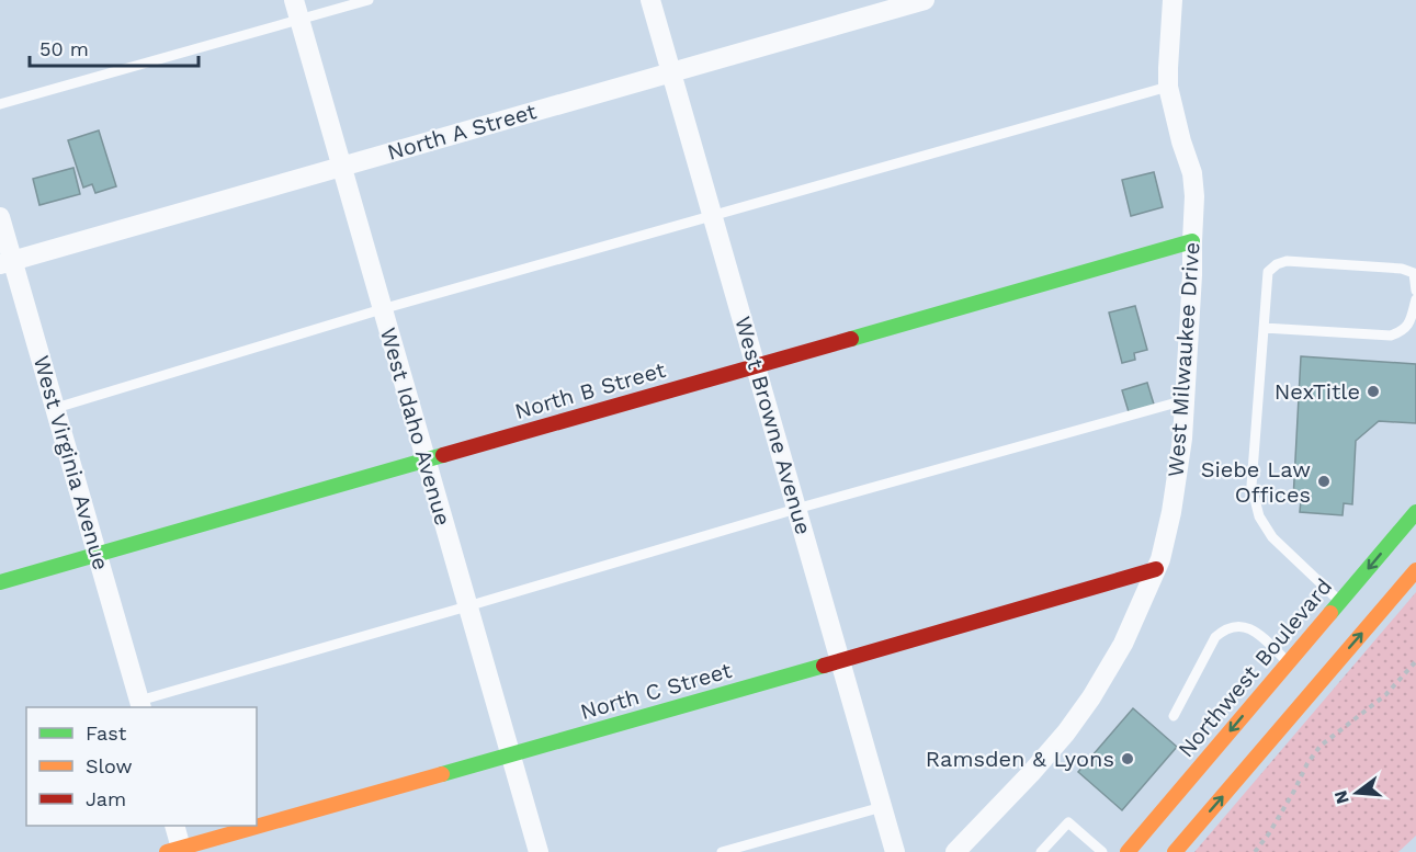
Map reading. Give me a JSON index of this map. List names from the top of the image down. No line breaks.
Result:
{"streets":{"street":["North A Street","West Milwaukee Drive","North B Street","West Browne Avenue","West Idaho Avenue","West Virginia Avenue","Northwest Boulevard","North C Street"]},"crossings":[["North A Street","West Browne Avenue"],["North A Street","West Idaho Avenue"],["North A Street","West Virginia Avenue"],["West Milwaukee Drive","North B Street"],["West Milwaukee Drive","North C Street"],["North B Street","West Browne Avenue"],["North B Street","West Idaho Avenue"],["North B Street","West Virginia Avenue"],["West Browne Avenue","North C Street"],["West Idaho Avenue","North C Street"]],"places":["NexTitle","Siebe Law Offices","Ramsden & Lyons"],"legend":["Fast","Slow","Jam"],"scale_bar":"50 m","north":"left"}
